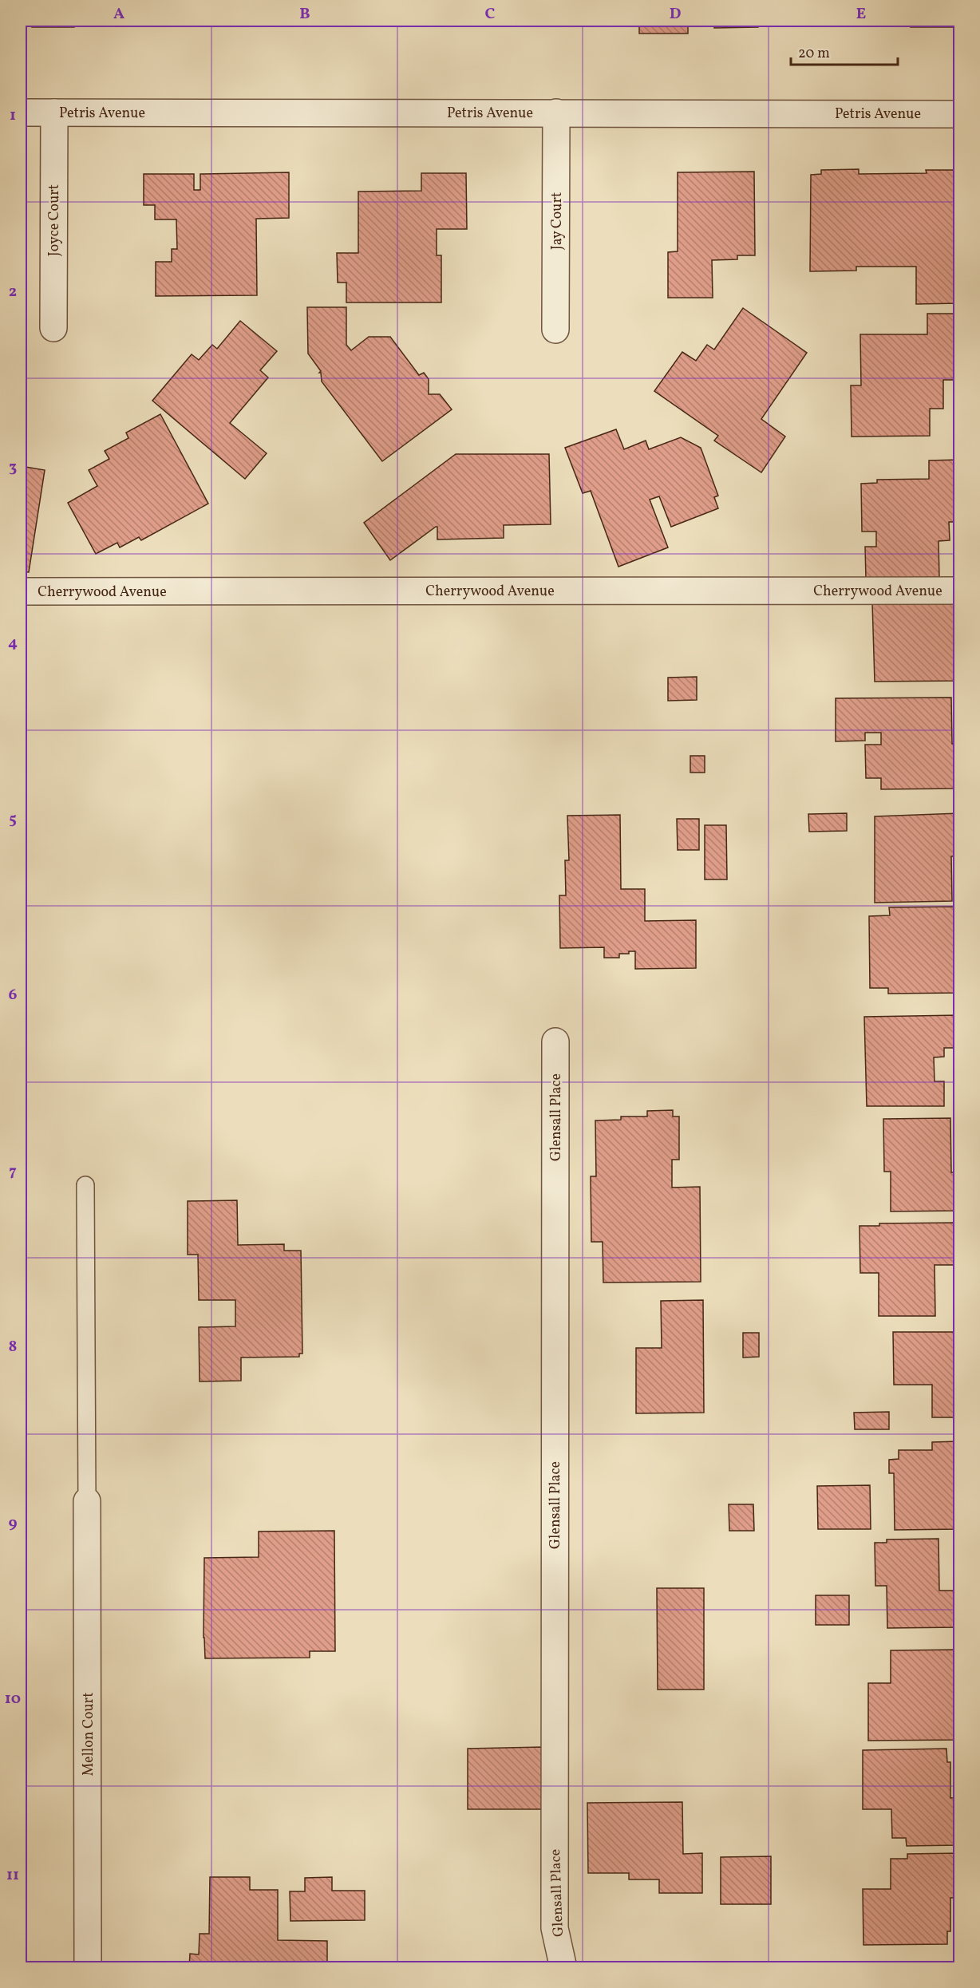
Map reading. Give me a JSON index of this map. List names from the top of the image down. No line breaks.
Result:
{"streets":{"street":["Petris Avenue","Joyce Court","Jay Court","Cherrywood Avenue","Glensall Place","Mellon Court"]},"crossings":[["Petris Avenue","Joyce Court"],["Petris Avenue","Jay Court"]],"scale_bar":"20 m","grid":{"columns":["A","B","C","D","E"],"rows":["1","2","3","4","5","6","7","8","9","10","11"]}}
